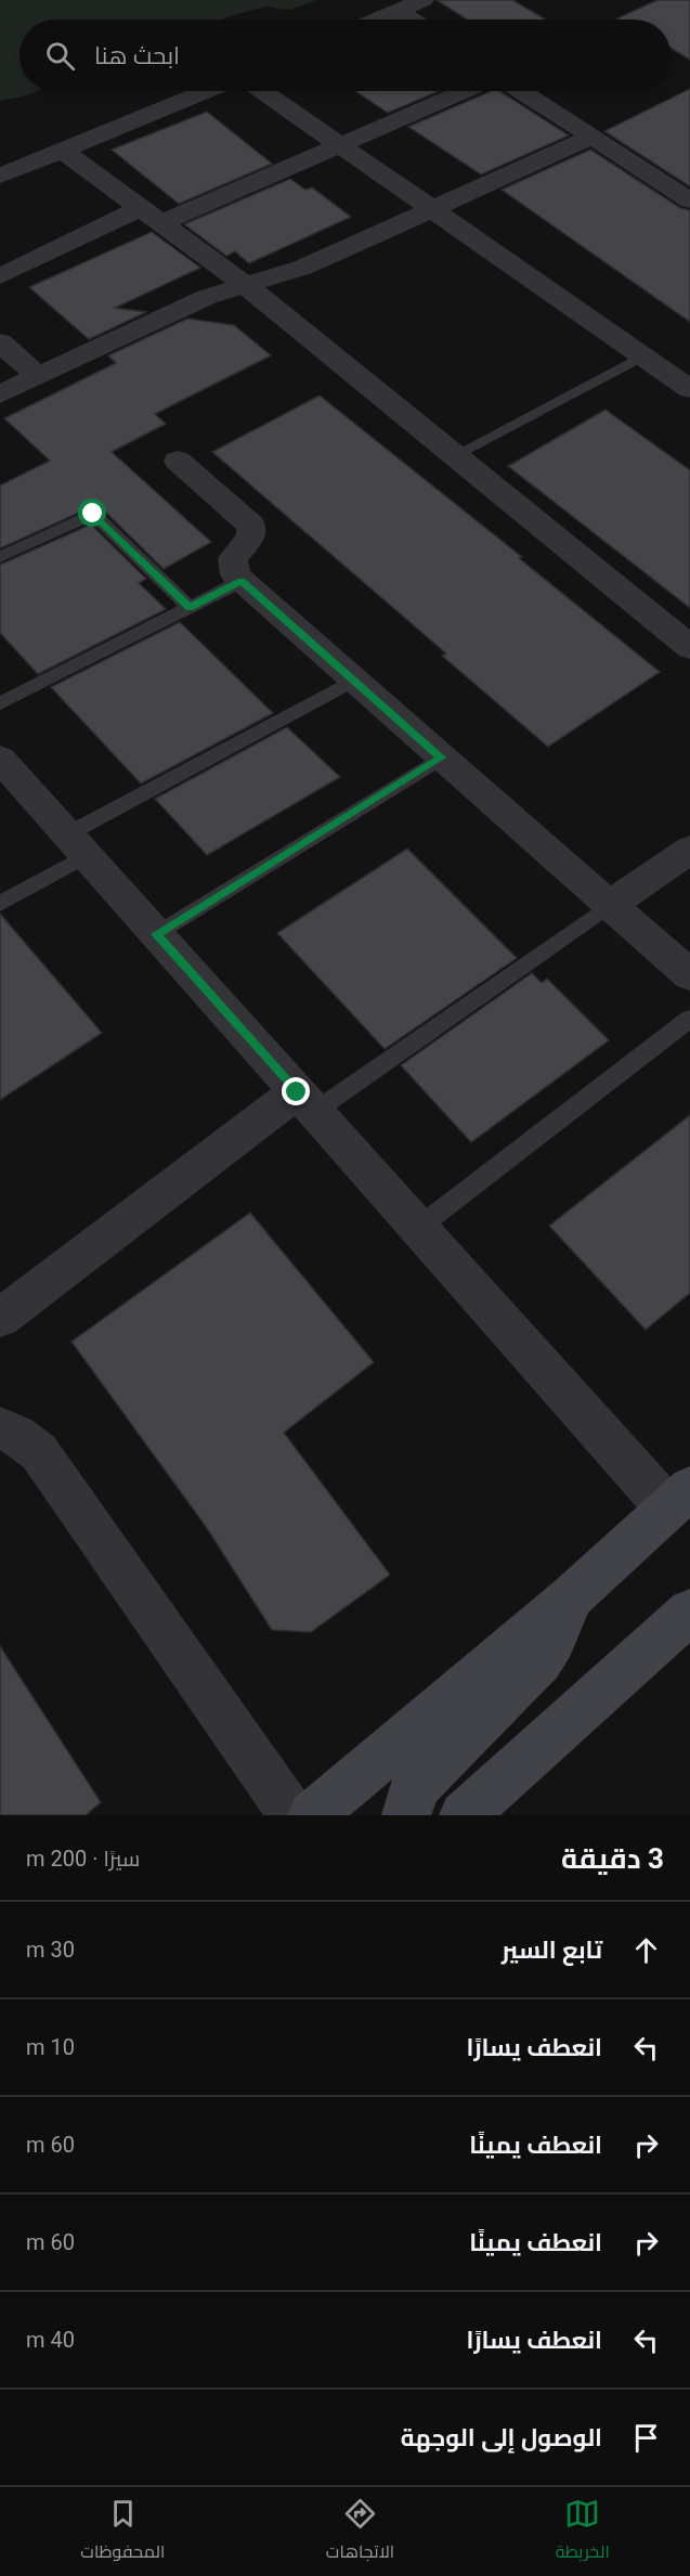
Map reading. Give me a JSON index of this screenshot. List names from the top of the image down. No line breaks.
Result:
{"page":{"search":"ابحث هنا","heading":["3 دقيقة","سيرًا · 200 m"],"list":[["تابع السير","30 m"],["انعطف يسارًا","10 m"],["انعطف يمينًا","60 m"],["انعطف يمينًا","60 m"],["انعطف يسارًا","40 m"],"الوصول إلى الوجهة"],"nav":["الخريطة","الاتجاهات","المحفوظات"]}}
